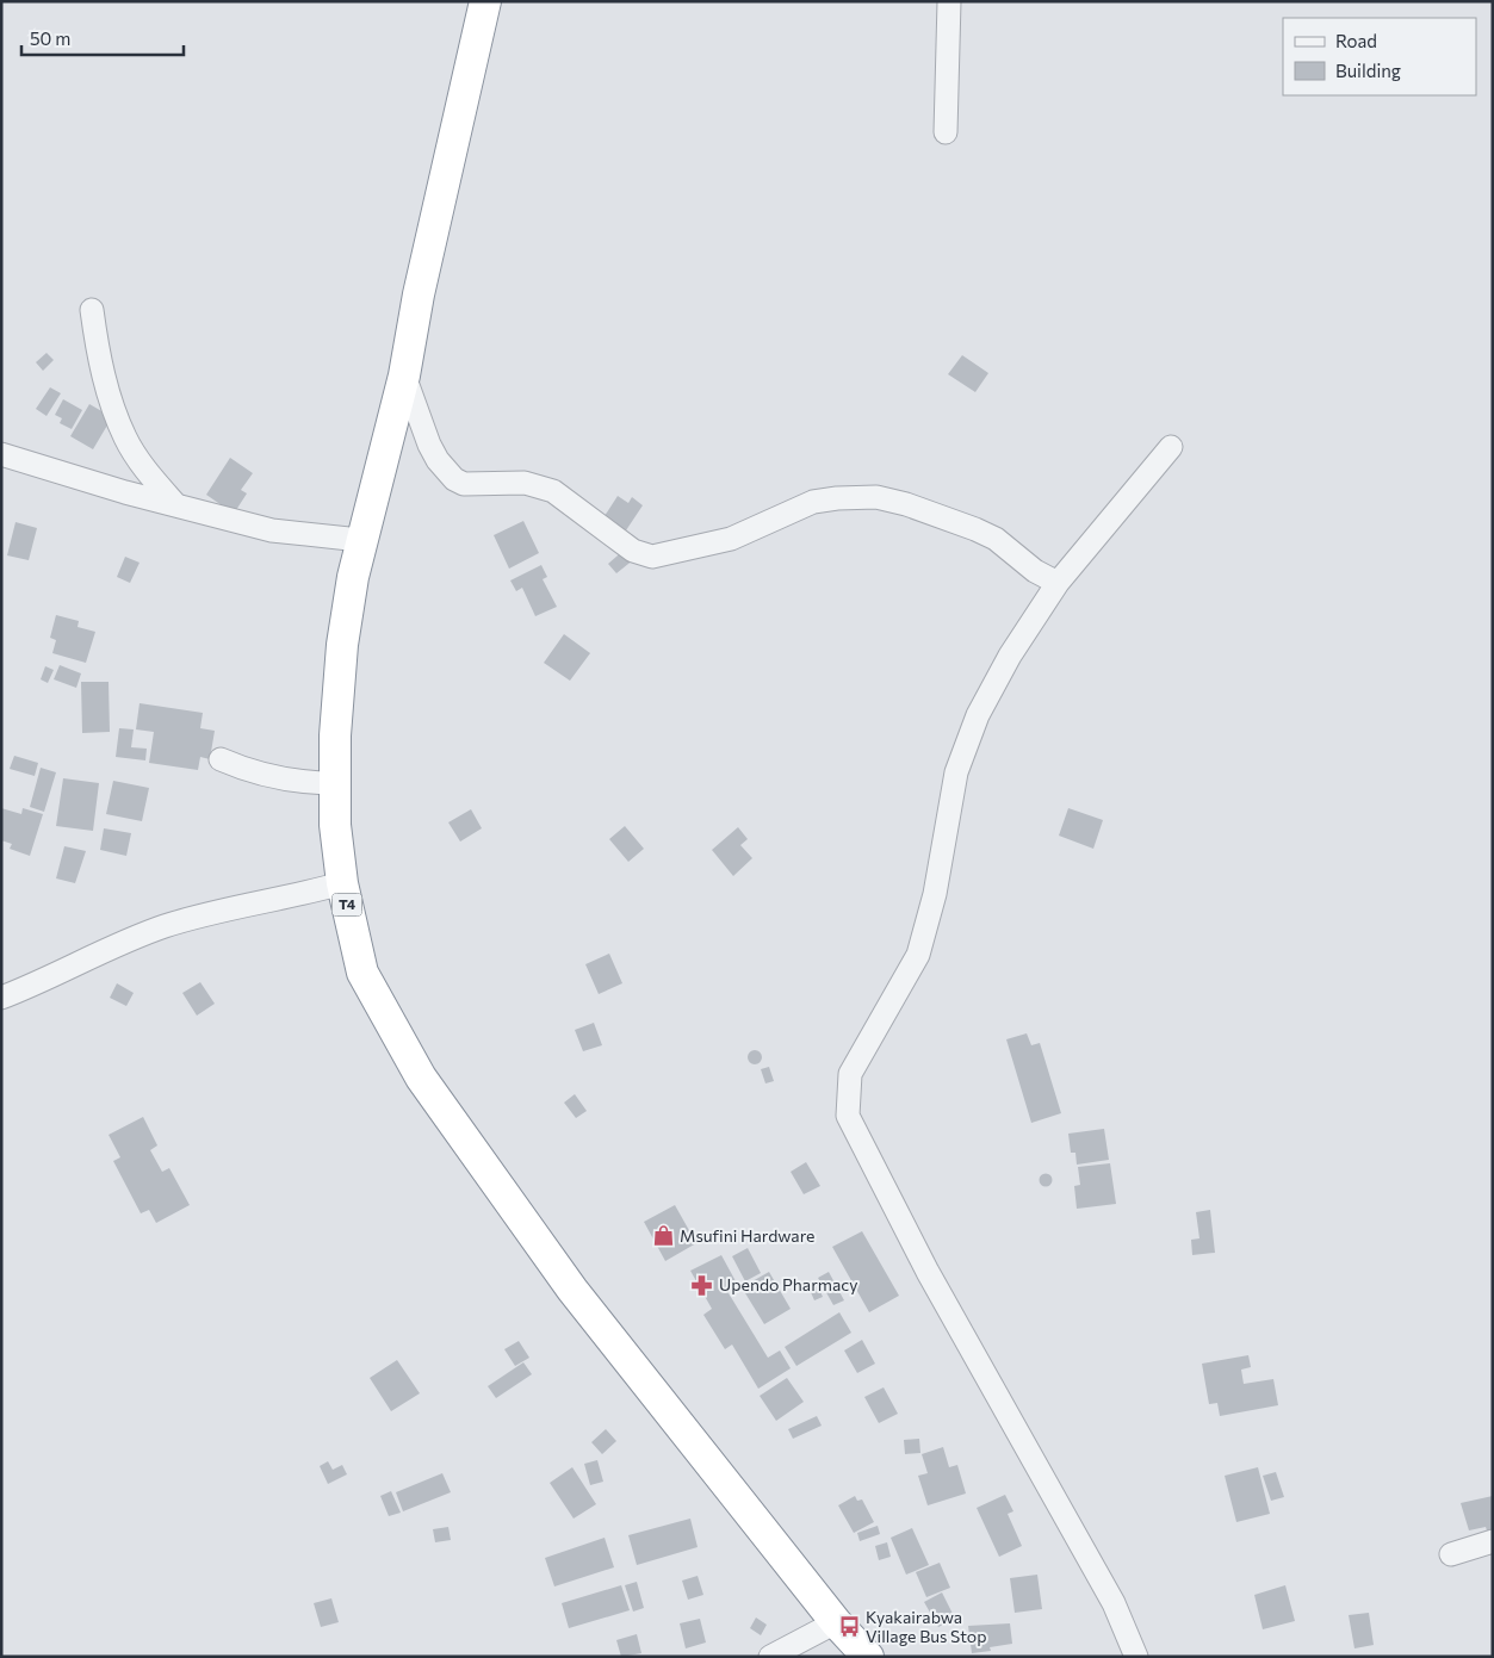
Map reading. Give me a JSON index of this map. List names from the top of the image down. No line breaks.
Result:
{"streets":{"highway":["T4"]},"places":{"shop":["Msufini Hardware"],"pharmacy":["Upendo Pharmacy"],"bus stop":["Kyakairabwa Village Bus Stop"]},"legend":["Road","Building"],"scale_bar":"50 m"}
